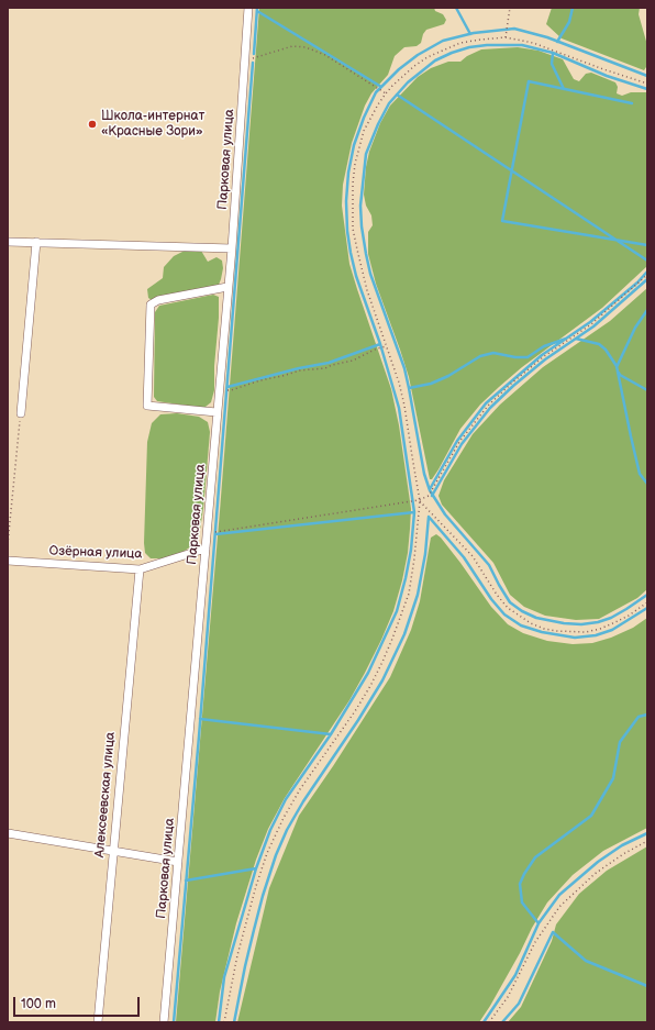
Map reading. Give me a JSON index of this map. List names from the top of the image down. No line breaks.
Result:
{"streets":{"street":["Парковая улица","Озёрная улица","Алексеевская улица"]},"crossings":[["Парковая улица","Озёрная улица"],["Озёрная улица","Алексеевская улица"]],"places":["Школа-интернат «Красные Зори»"],"scale_bar":"100 m"}
